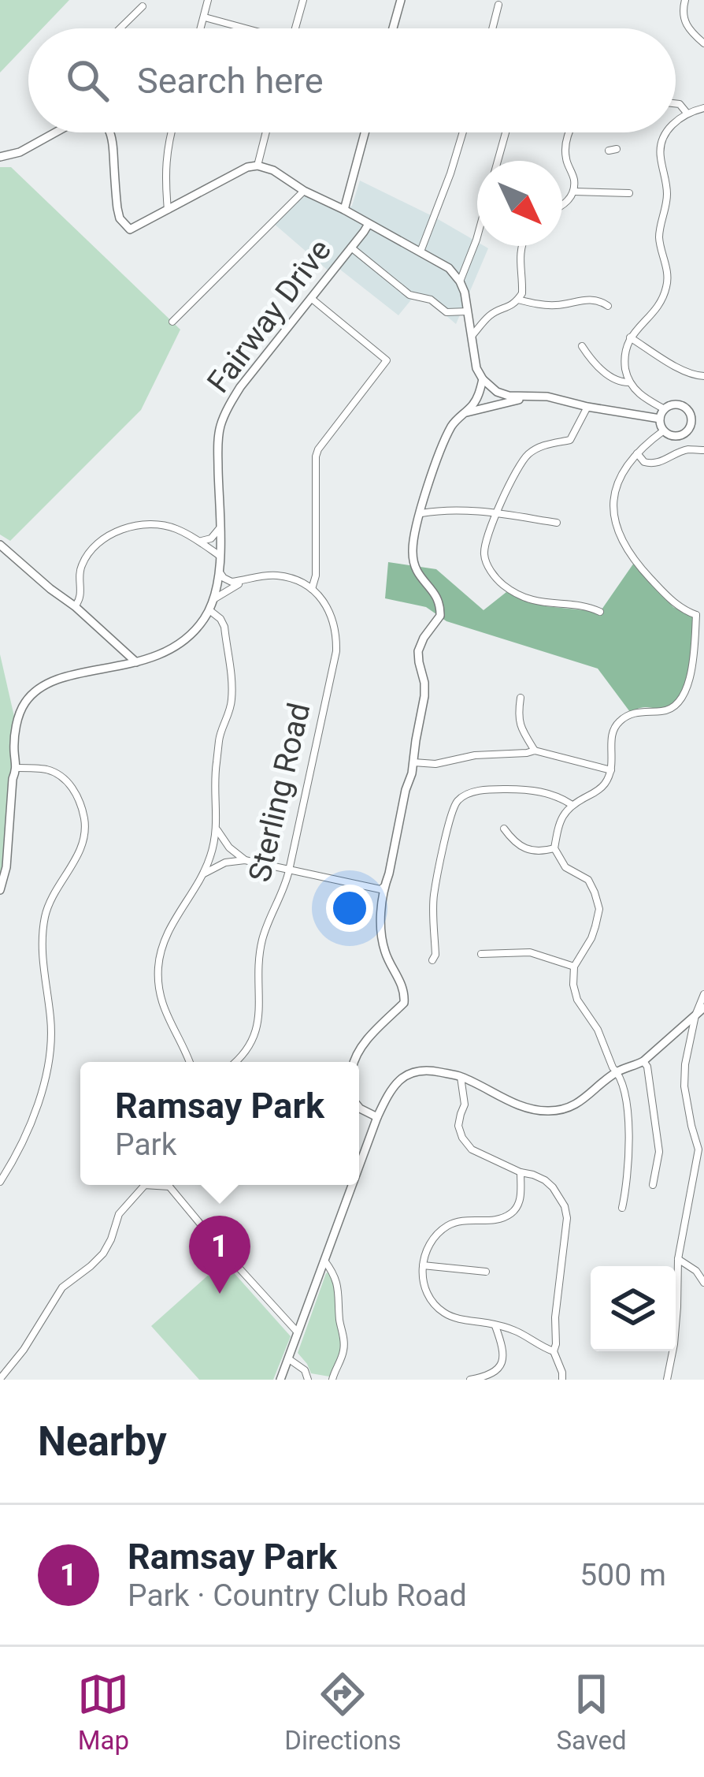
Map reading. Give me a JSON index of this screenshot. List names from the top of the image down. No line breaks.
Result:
{"streets":{"street":["Fairway Drive","Sterling Road"]},"north":"bottom right","page":{"search":"Search here","popup":["Ramsay Park","Park"],"pins":"1","heading":"Nearby","list":[{"mark":"1","name":"Ramsay Park","note":"Park · Country Club Road","value":"500 m"}],"nav":["Map","Directions","Saved"]}}
